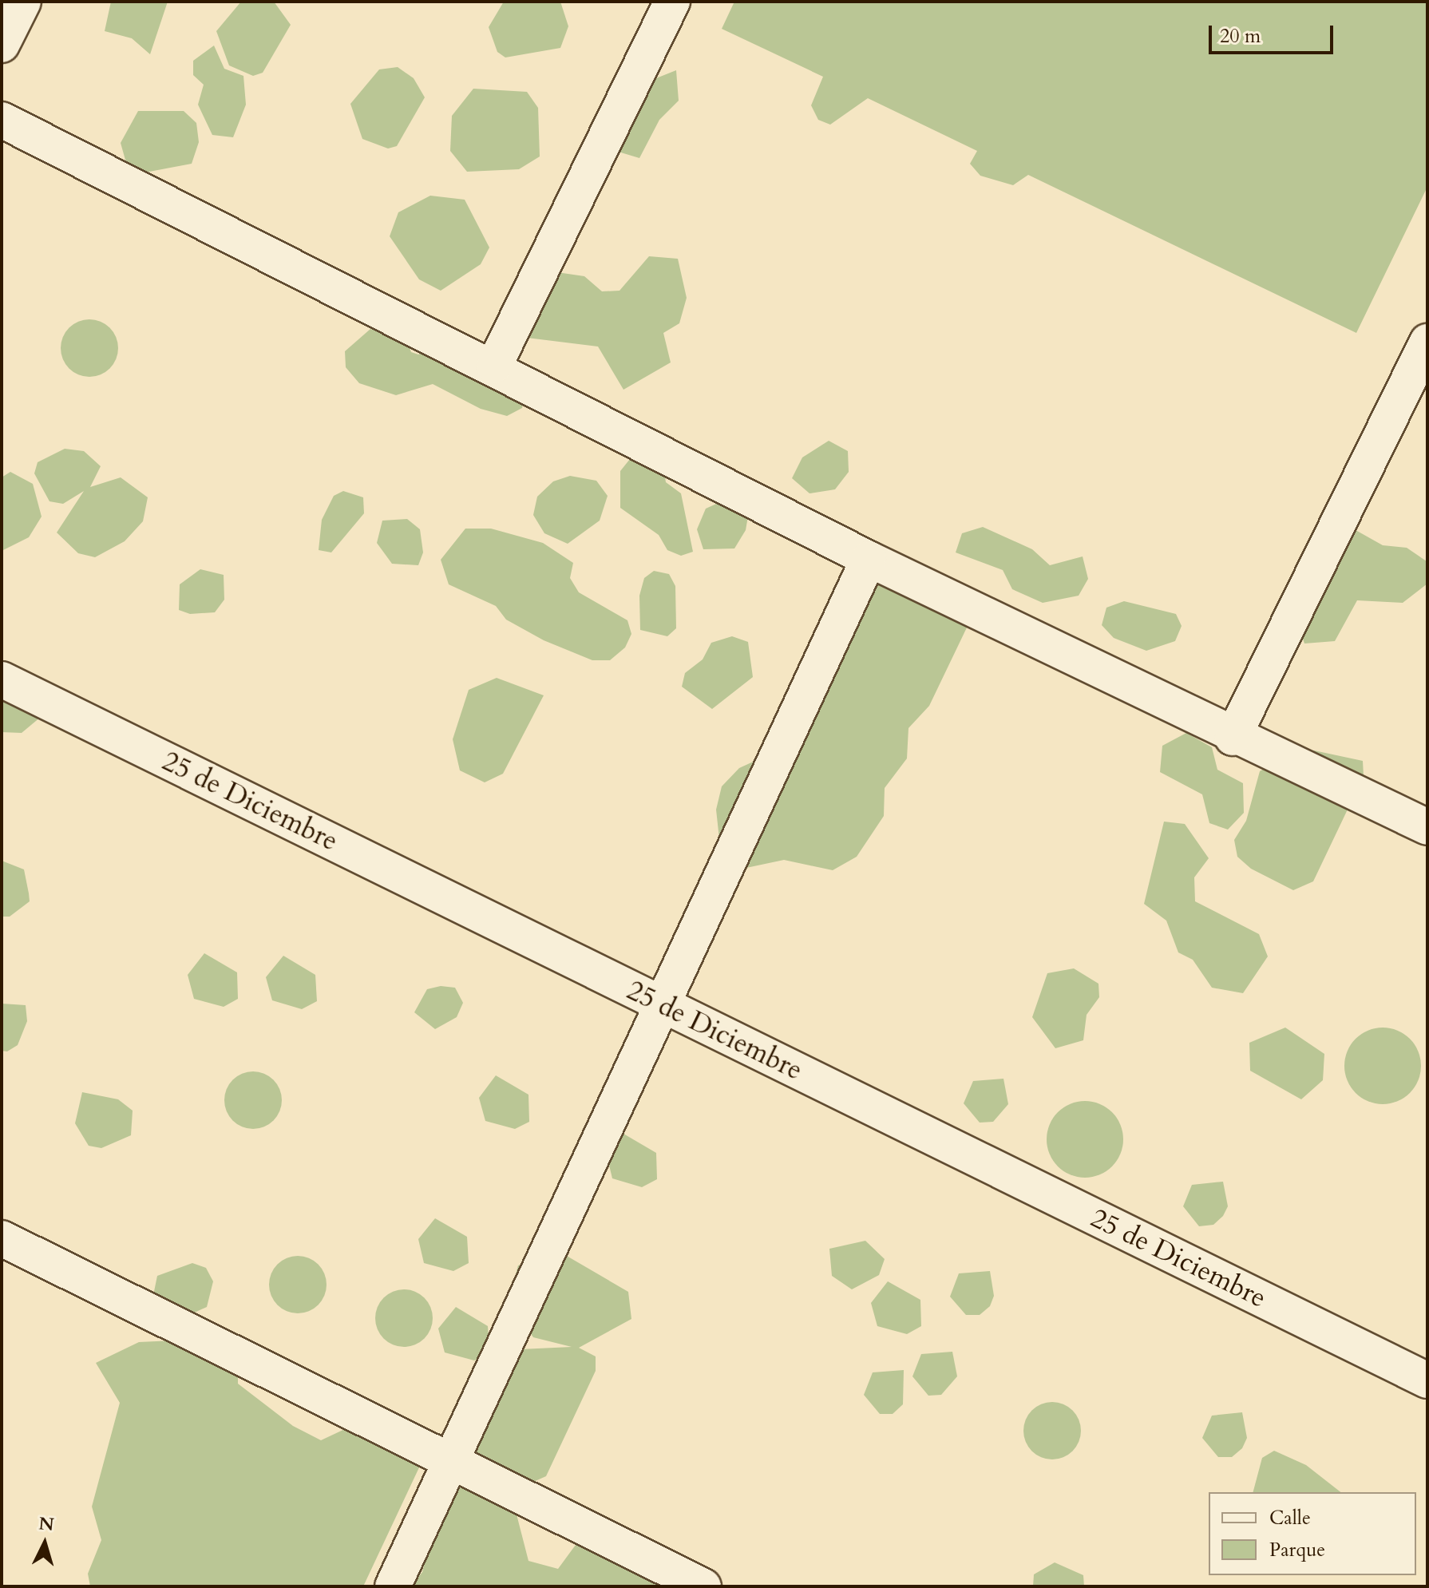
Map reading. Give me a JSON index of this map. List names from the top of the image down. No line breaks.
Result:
{"streets":{"street":["25 de Diciembre"]},"legend":["Calle","Parque"],"scale_bar":"20 m","north":"top"}
